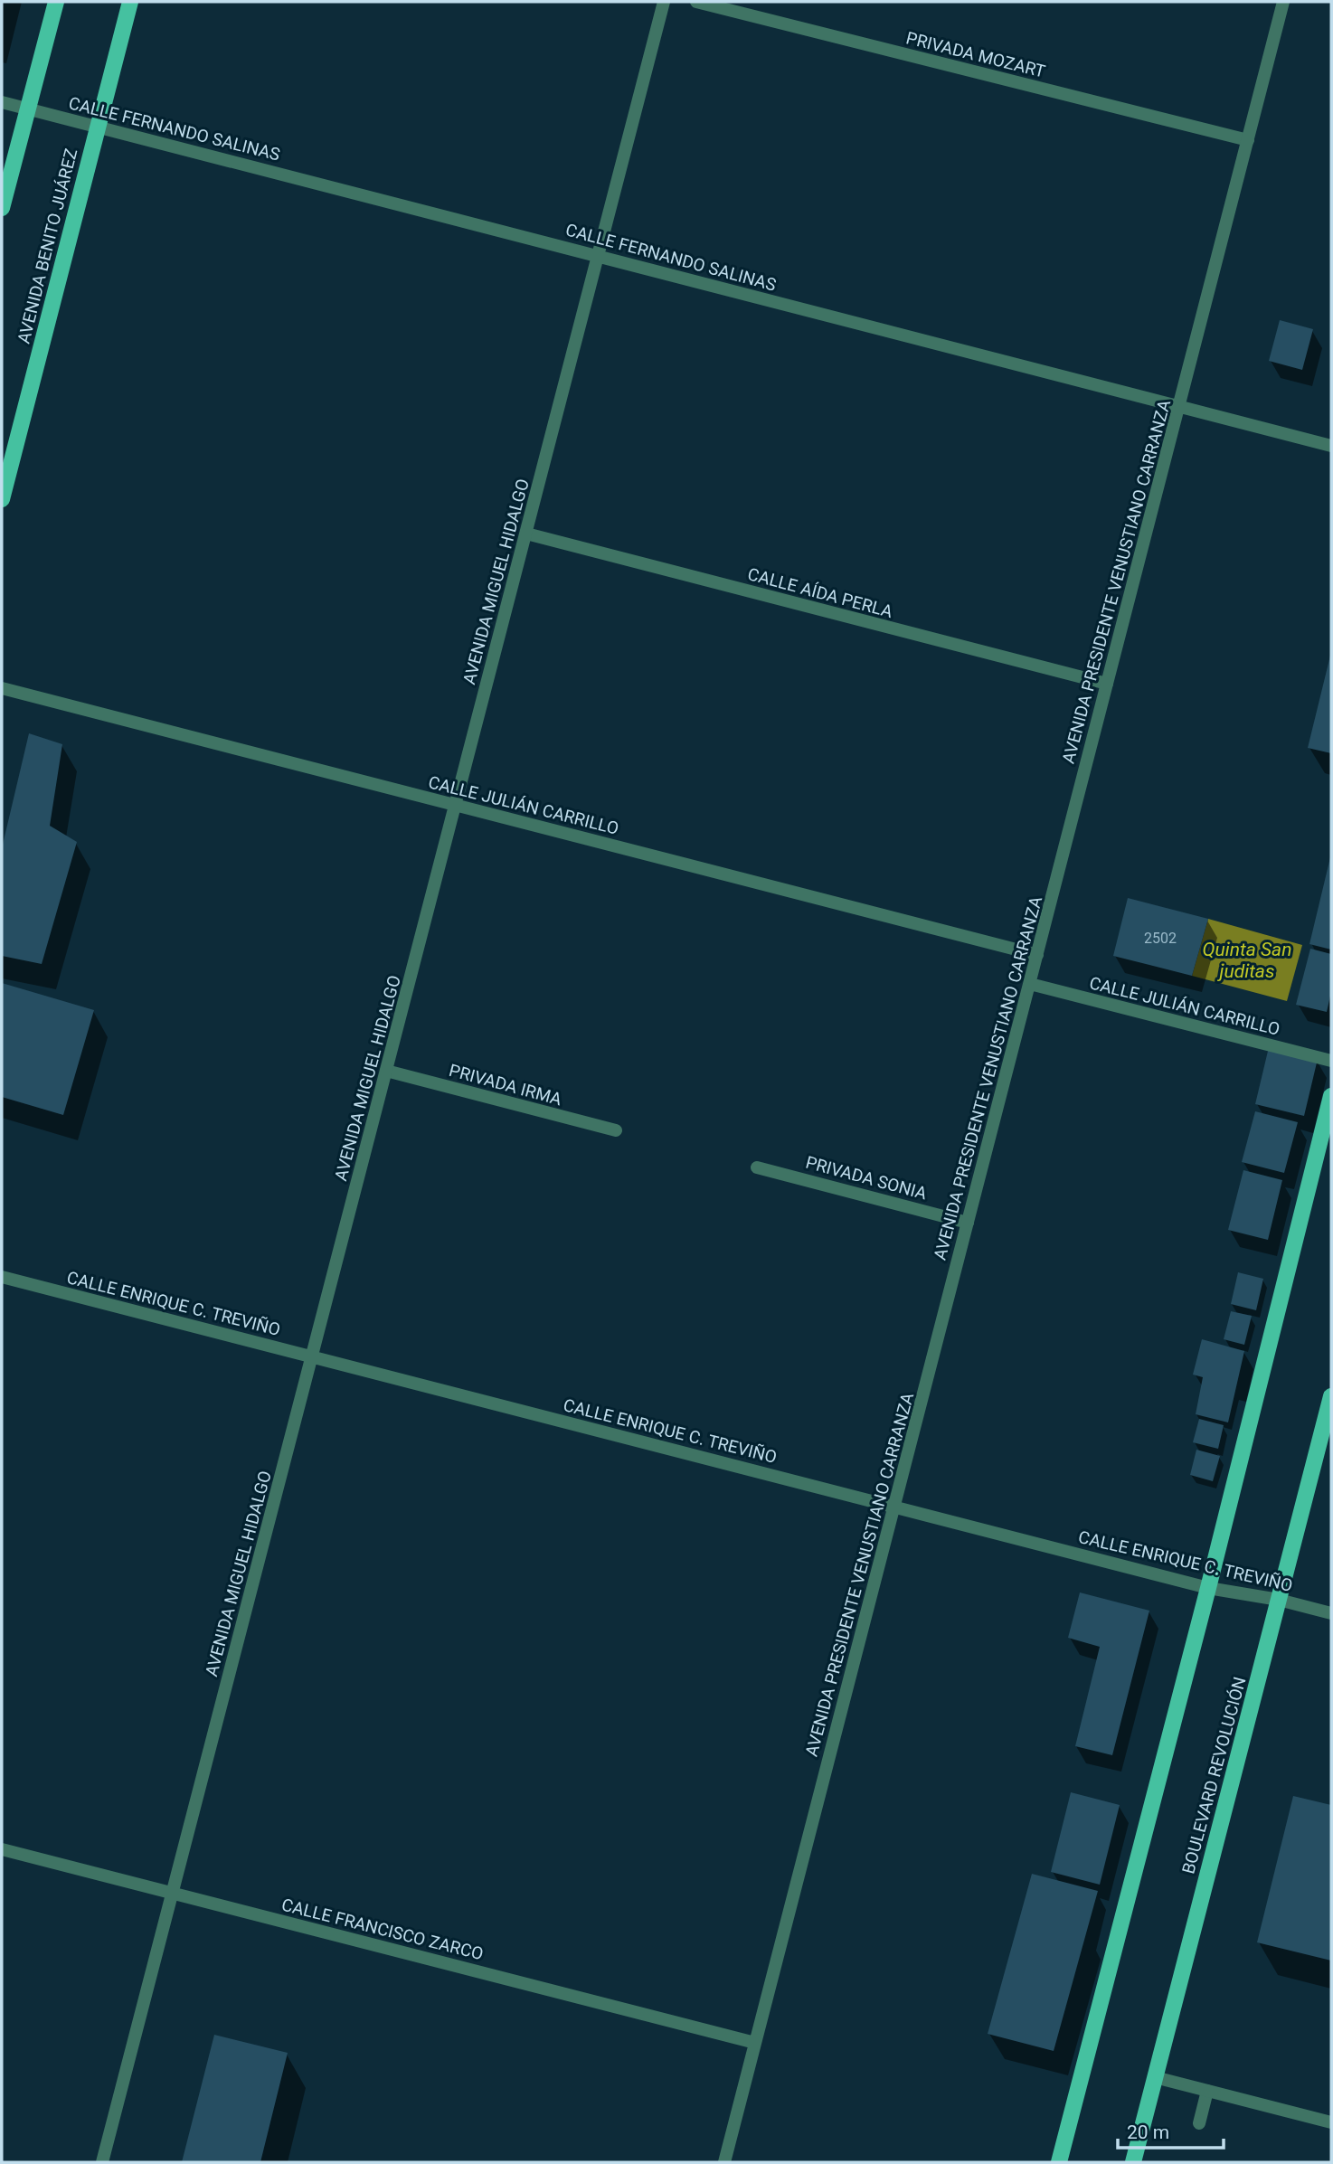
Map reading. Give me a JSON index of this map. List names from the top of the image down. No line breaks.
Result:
{"streets":{"main road":["AVENIDA BENITO JUÁREZ","BOULEVARD REVOLUCIÓN"],"street":["PRIVADA MOZART","CALLE FERNANDO SALINAS","AVENIDA MIGUEL HIDALGO","AVENIDA PRESIDENTE VENUSTIANO CARRANZA","CALLE AÍDA PERLA","CALLE JULIÁN CARRILLO","PRIVADA IRMA","PRIVADA SONIA","CALLE ENRIQUE C. TREVIÑO","CALLE FRANCISCO ZARCO"]},"crossings":[["PRIVADA MOZART","AVENIDA PRESIDENTE VENUSTIANO CARRANZA"],["CALLE FERNANDO SALINAS","AVENIDA BENITO JUÁREZ"],["CALLE FERNANDO SALINAS","AVENIDA MIGUEL HIDALGO"],["CALLE FERNANDO SALINAS","AVENIDA PRESIDENTE VENUSTIANO CARRANZA"],["AVENIDA MIGUEL HIDALGO","CALLE AÍDA PERLA"],["AVENIDA MIGUEL HIDALGO","CALLE JULIÁN CARRILLO"],["AVENIDA MIGUEL HIDALGO","PRIVADA IRMA"],["AVENIDA MIGUEL HIDALGO","CALLE ENRIQUE C. TREVIÑO"],["AVENIDA MIGUEL HIDALGO","CALLE FRANCISCO ZARCO"],["AVENIDA PRESIDENTE VENUSTIANO CARRANZA","CALLE AÍDA PERLA"],["AVENIDA PRESIDENTE VENUSTIANO CARRANZA","CALLE JULIÁN CARRILLO"],["AVENIDA PRESIDENTE VENUSTIANO CARRANZA","PRIVADA SONIA"],["AVENIDA PRESIDENTE VENUSTIANO CARRANZA","CALLE ENRIQUE C. TREVIÑO"],["AVENIDA PRESIDENTE VENUSTIANO CARRANZA","CALLE FRANCISCO ZARCO"],["CALLE ENRIQUE C. TREVIÑO","BOULEVARD REVOLUCIÓN"]],"water":["Quinta San juditas"],"house_numbers":["2502"],"scale_bar":"20 m"}
